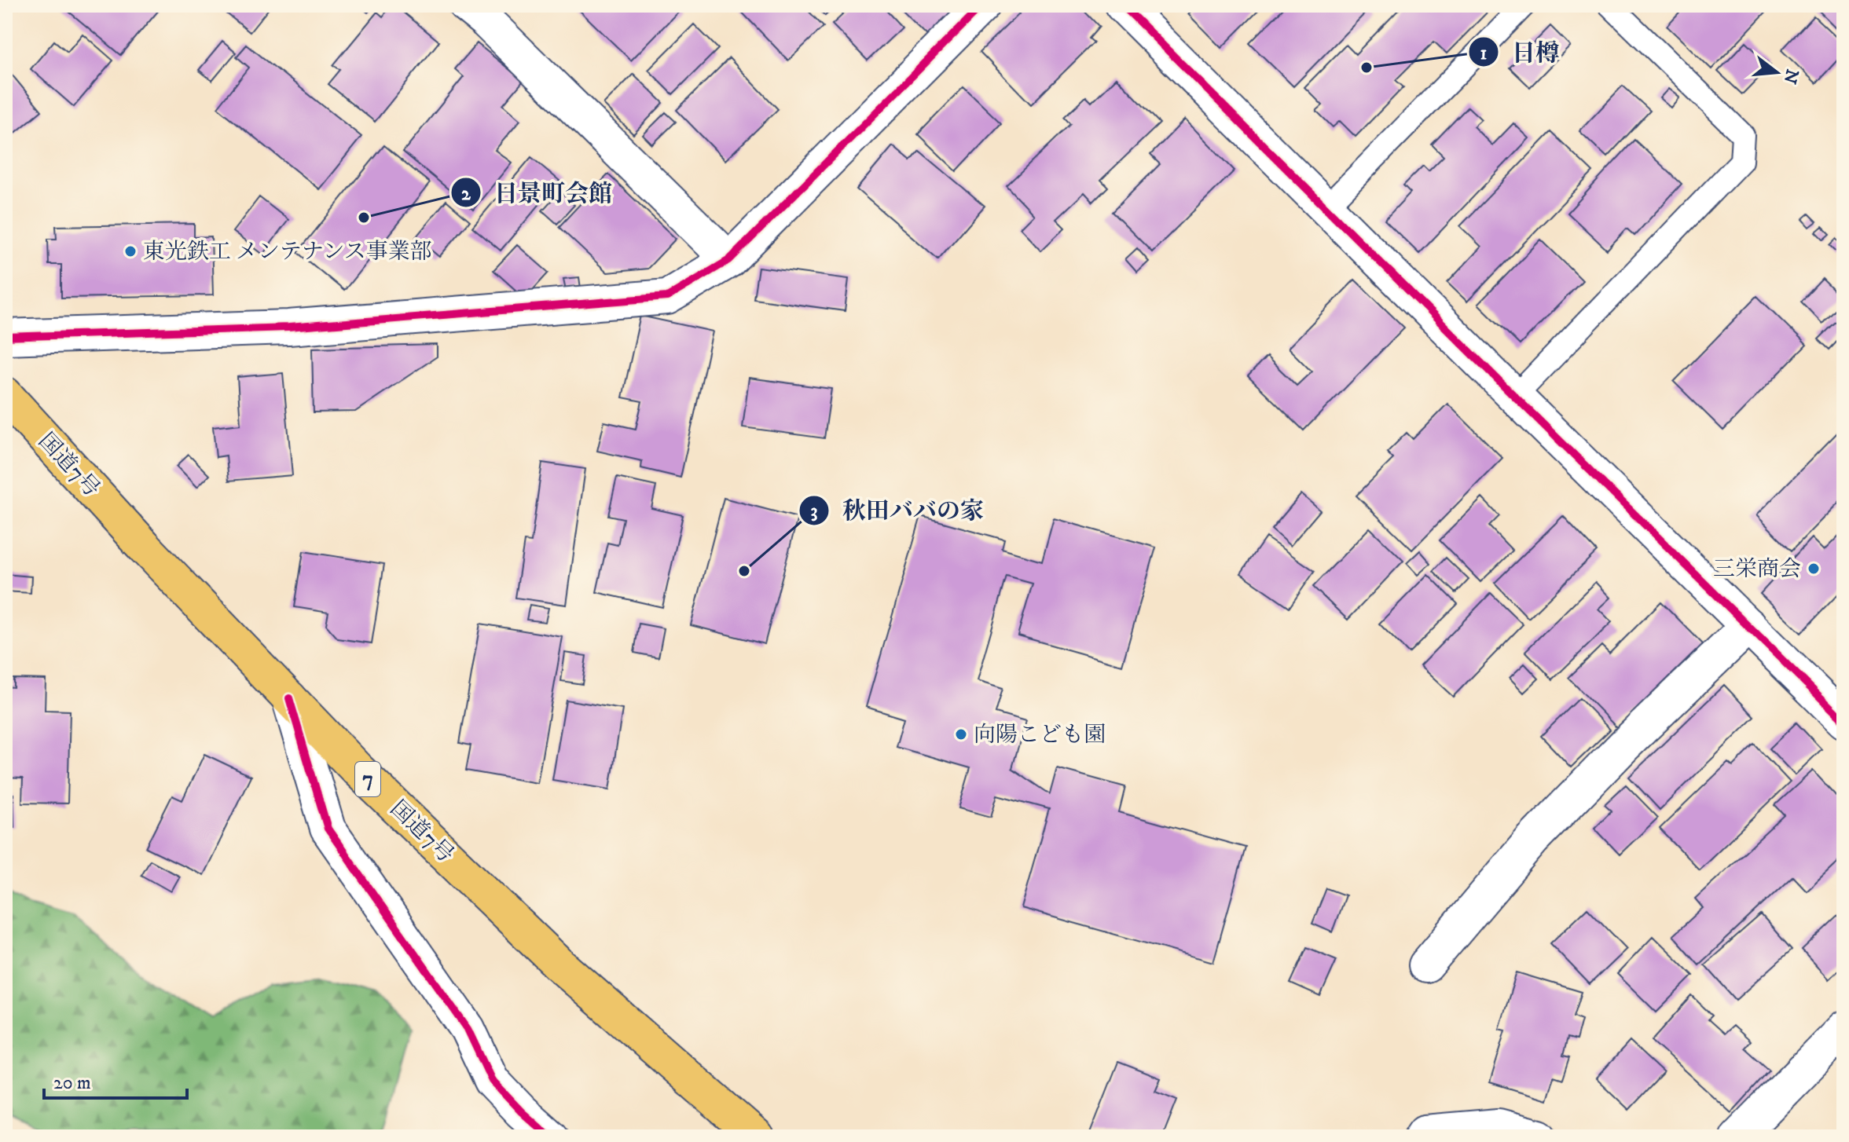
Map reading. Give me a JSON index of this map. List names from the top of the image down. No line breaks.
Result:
{"streets":{"highway":["国道7号","7"]},"places":["日樽","日景町会館","東光鉄工 メンテナンス事業部","三栄商会","秋田ババの家","向陽こども園"],"scale_bar":"20 m","north":"right"}
